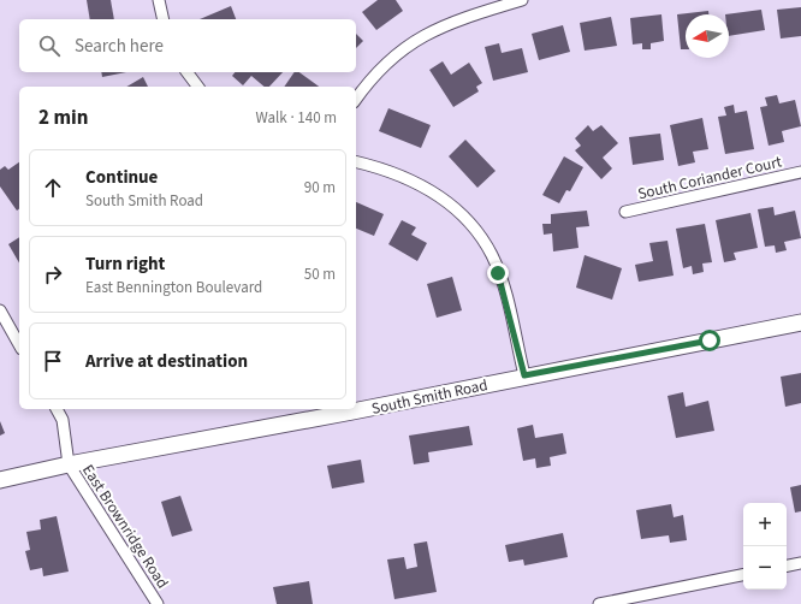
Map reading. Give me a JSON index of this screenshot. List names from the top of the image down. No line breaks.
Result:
{"streets":{"main road":["South Smith Road"],"street":["South Coriander Court","East Brownridge Road"]},"crossings":[["South Smith Road","East Brownridge Road"]],"north":"left","page":{"search":"Search here","heading":["2 min","Walk · 140 m"],"list":[["Continue","South Smith Road","90 m"],["Turn right","East Bennington Boulevard","50 m"],"Arrive at destination"],"map_buttons":["+","−"]}}
